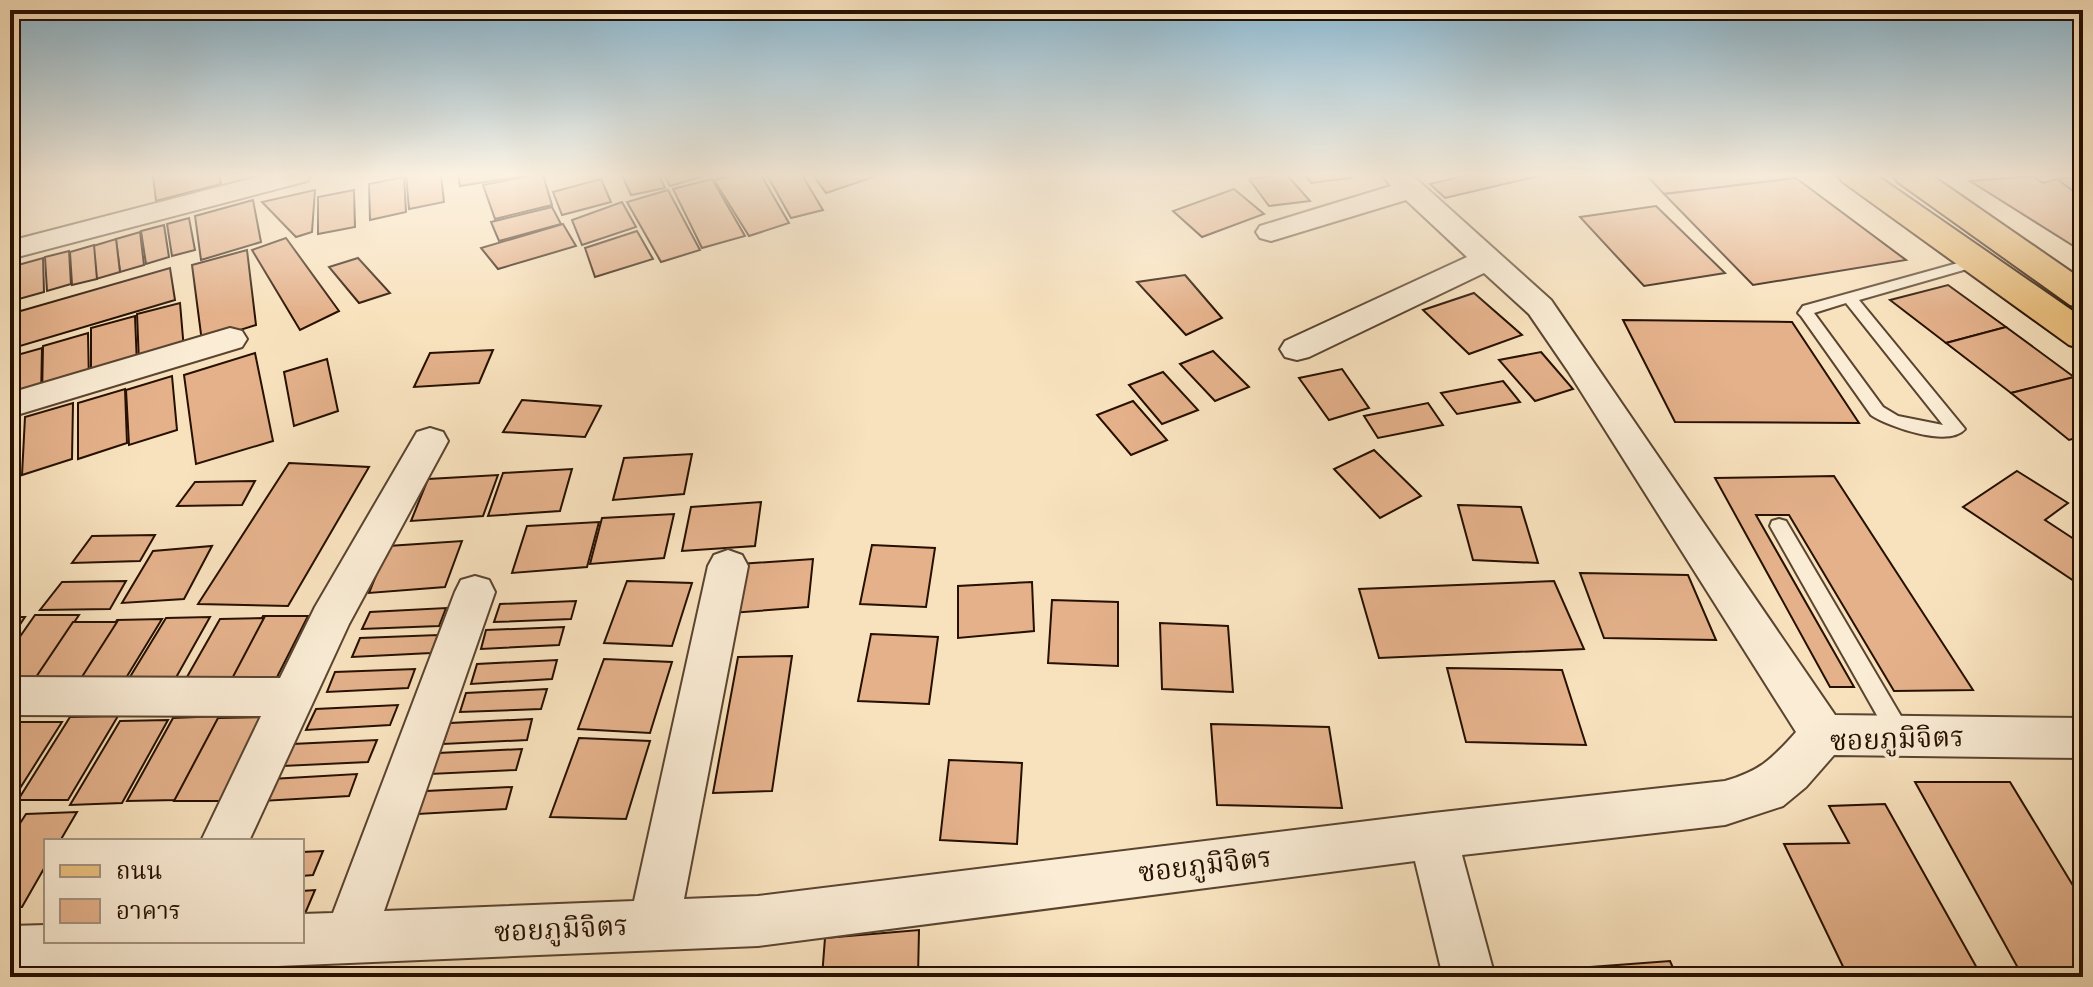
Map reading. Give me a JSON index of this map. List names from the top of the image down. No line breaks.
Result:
{"streets":{"street":["ซอยภูมิจิตร"]},"legend":["ถนน","อาคาร"]}
